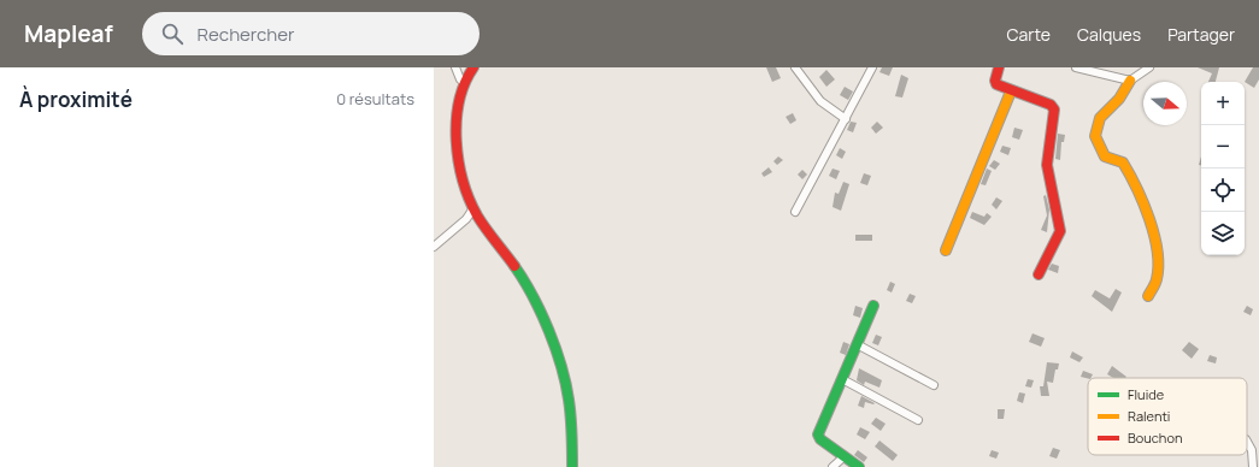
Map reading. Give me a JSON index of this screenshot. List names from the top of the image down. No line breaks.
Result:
{"legend":["Fluide","Ralenti","Bouchon"],"north":"right","page":{"header":"Mapleaf","search":"Rechercher","nav":["Carte","Calques","Partager"],"heading":["À proximité","0 résultats"],"map_buttons":["+","−"]}}
